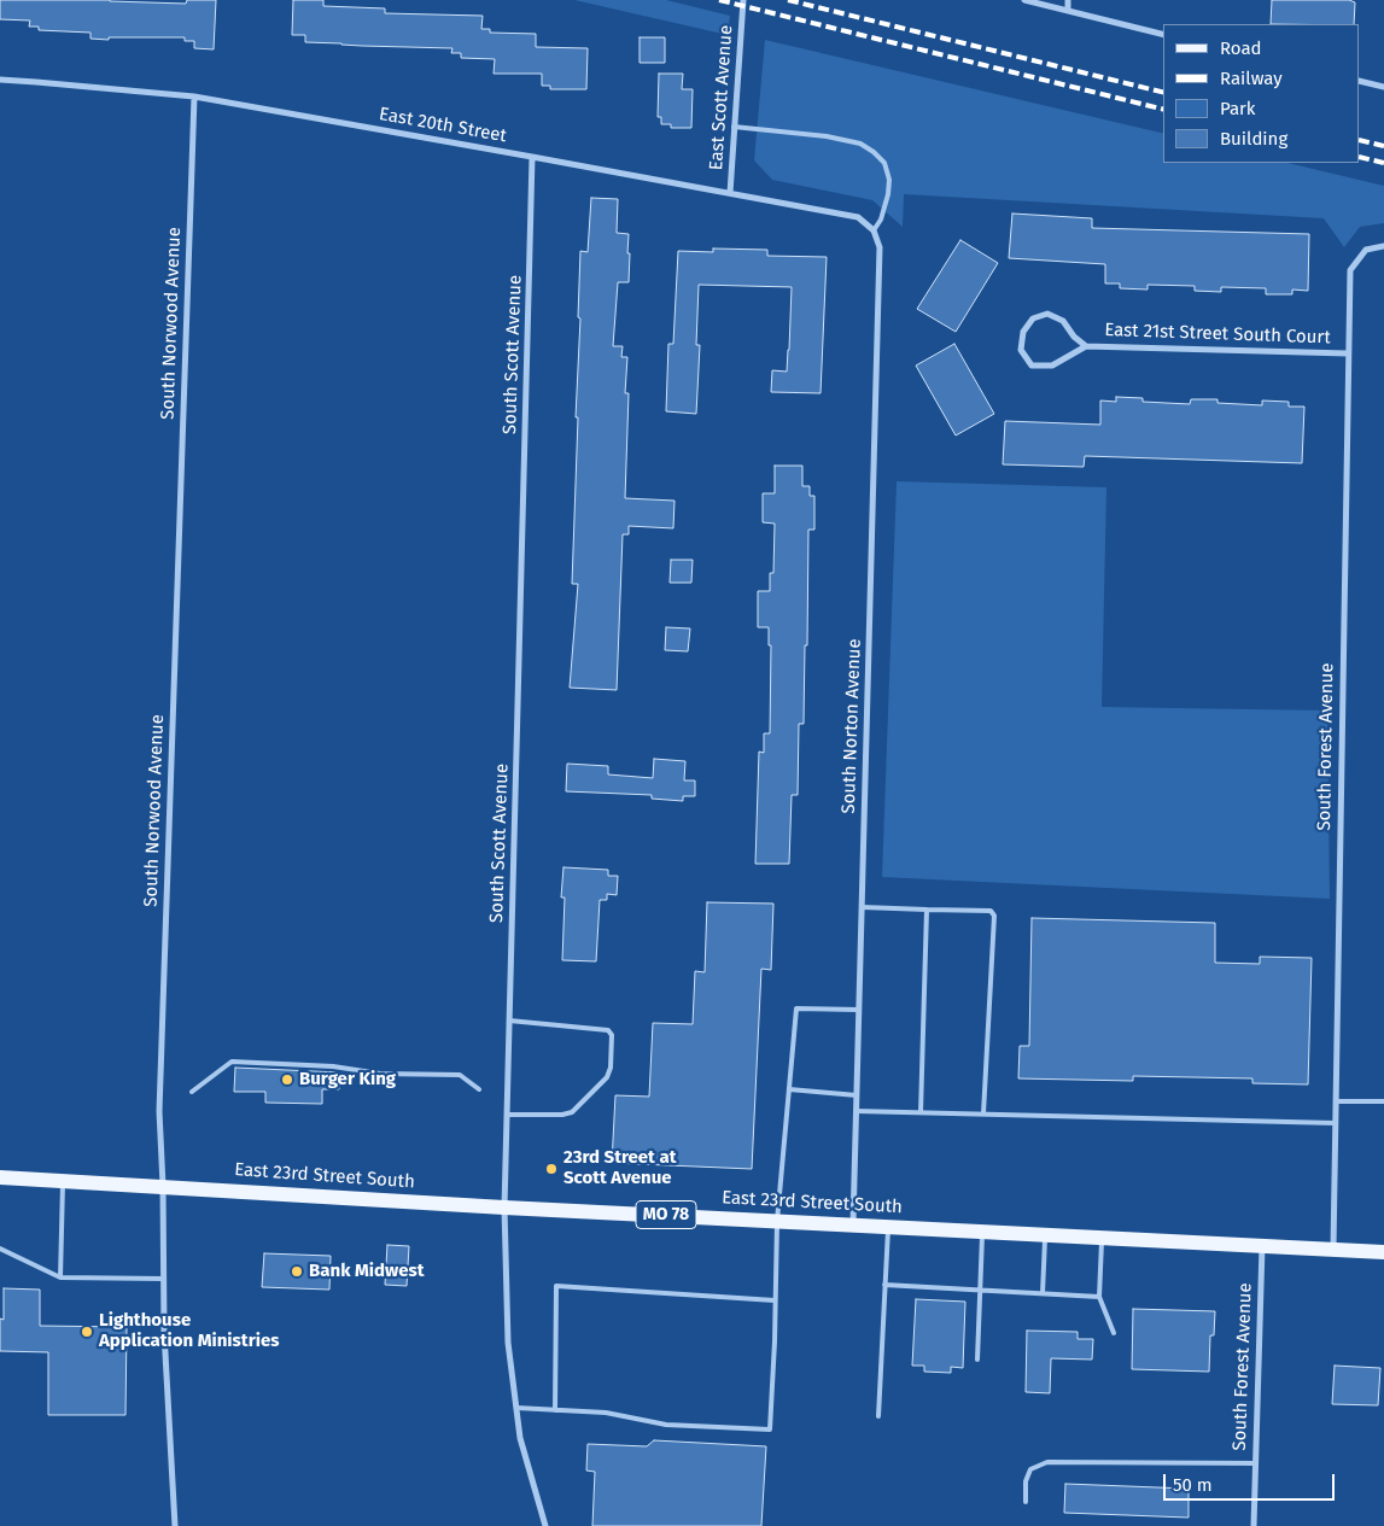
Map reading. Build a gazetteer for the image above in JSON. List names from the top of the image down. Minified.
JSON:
{"streets":{"main road":["East 23rd Street South","MO 78"],"street":["East Scott Avenue","East 20th Street","South Norwood Avenue","East 21st Street South Court","South Scott Avenue","South Norton Avenue","South Forest Avenue"]},"crossings":[["East Scott Avenue","East 20th Street"],["East 20th Street","South Norwood Avenue"],["East 20th Street","South Scott Avenue"],["East 20th Street","South Norton Avenue"],["South Norwood Avenue","East 23rd Street South"],["East 21st Street South Court","South Forest Avenue"],["South Scott Avenue","East 23rd Street South"],["South Norton Avenue","East 23rd Street South"],["South Forest Avenue","East 23rd Street South"],["South Forest Avenue","MO 78"],["East 23rd Street South","MO 78"]],"places":["Burger King","23rd Street at Scott Avenue","Bank Midwest","Lighthouse Application Ministries"],"legend":["Road","Railway","Park","Building"],"scale_bar":"50 m"}
